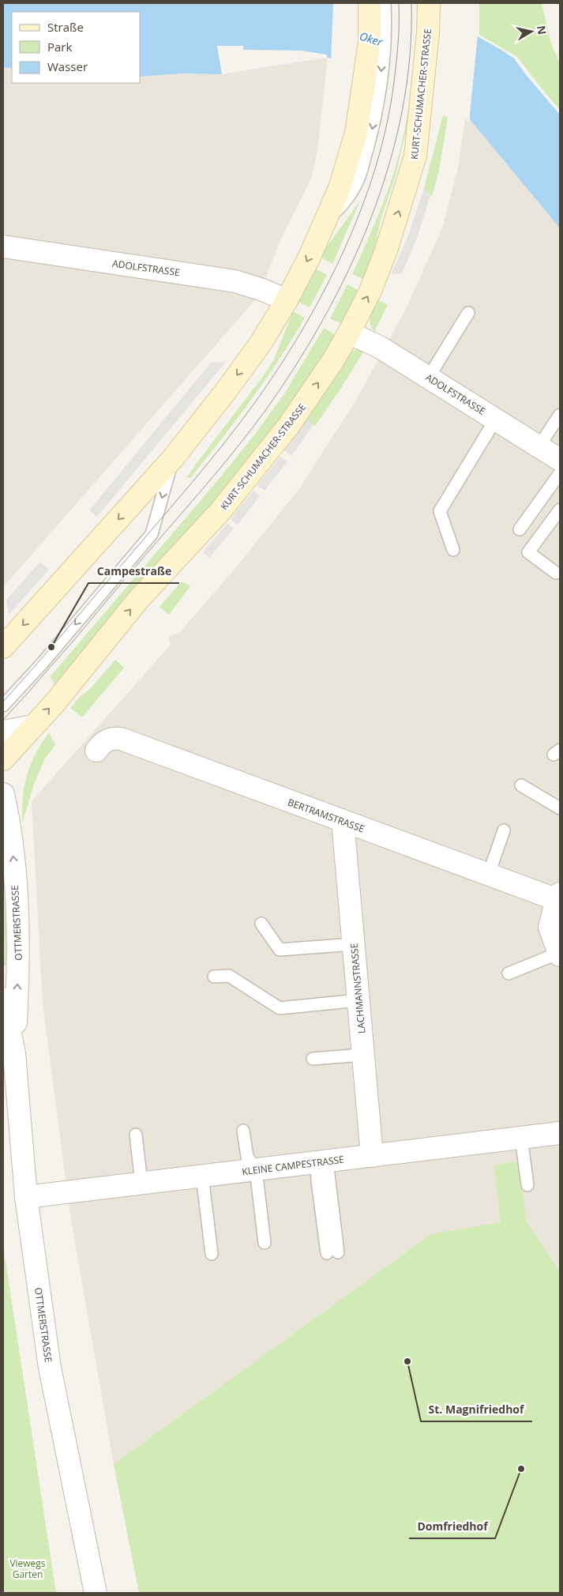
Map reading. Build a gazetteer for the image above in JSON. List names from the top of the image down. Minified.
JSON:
{"streets":{"main road":["KURT-SCHUMACHER-STRASSE"],"street":["ADOLFSTRASSE","BERTRAMSTRASSE","OTTMERSTRASSE","LACHMANNSTRASSE","KLEINE CAMPESTRASSE"]},"crossings":[["KURT-SCHUMACHER-STRASSE","ADOLFSTRASSE"],["BERTRAMSTRASSE","LACHMANNSTRASSE"],["OTTMERSTRASSE","KLEINE CAMPESTRASSE"],["LACHMANNSTRASSE","KLEINE CAMPESTRASSE"]],"water":["Oker"],"parks":["Viewegs Garten"],"places":["Campestraße","St. Magnifriedhof","Domfriedhof"],"legend":["Straße","Park","Wasser"],"north":"right"}
